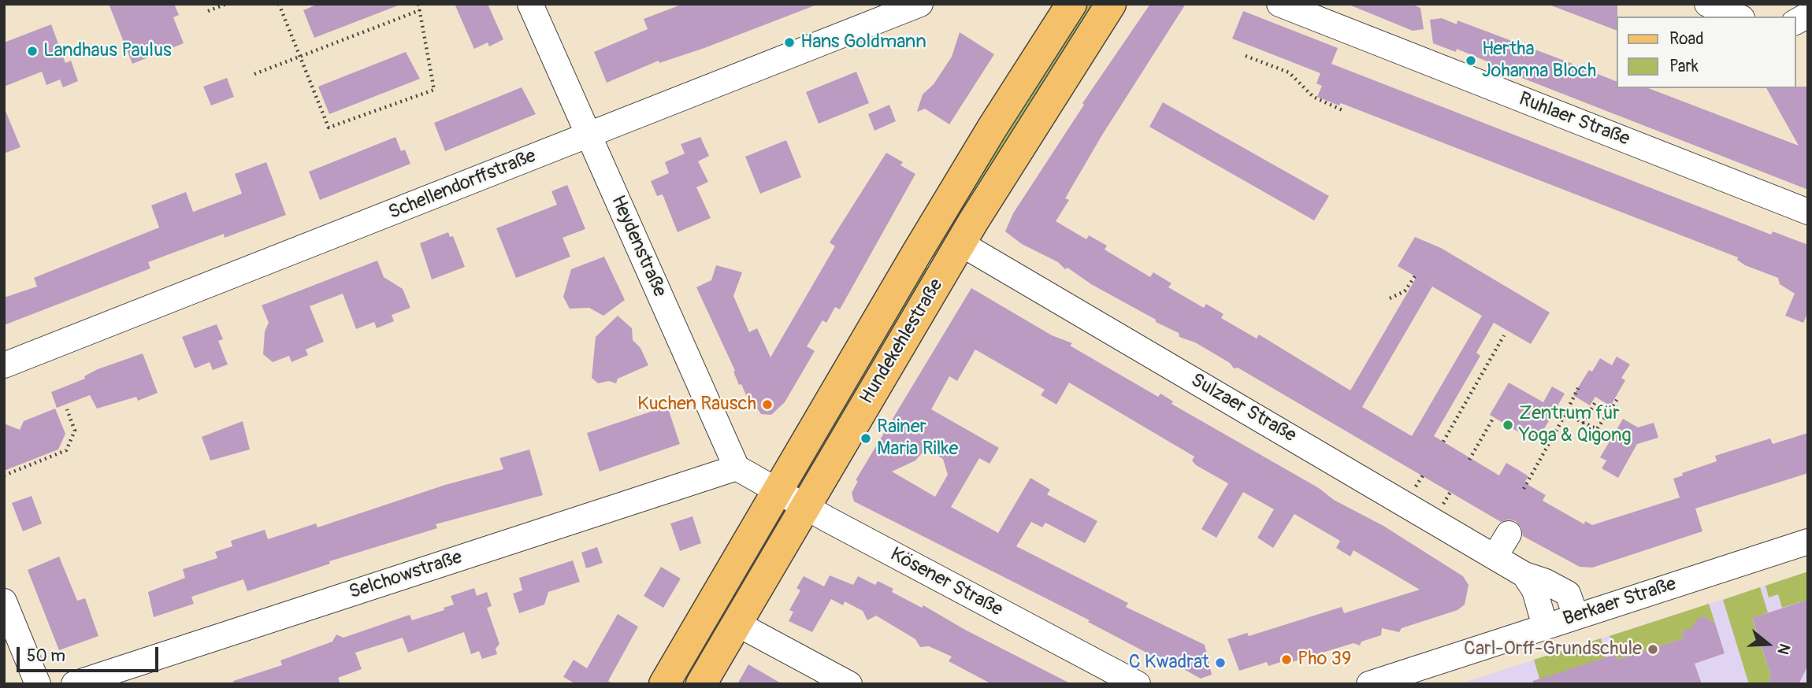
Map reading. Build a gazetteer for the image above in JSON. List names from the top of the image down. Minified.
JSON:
{"streets":{"main road":["Hundekehlestraße"],"street":["Ruhlaer Straße","Schellendorffstraße","Heydenstraße","Sulzaer Straße","Selchowstraße","Kösener Straße","Berkaer Straße"]},"crossings":[["Schellendorffstraße","Heydenstraße"],["Heydenstraße","Hundekehlestraße"],["Heydenstraße","Selchowstraße"],["Heydenstraße","Kösener Straße"],["Hundekehlestraße","Sulzaer Straße"],["Hundekehlestraße","Selchowstraße"],["Hundekehlestraße","Kösener Straße"],["Sulzaer Straße","Berkaer Straße"],["Selchowstraße","Kösener Straße"]],"places":["Hans Goldmann","Landhaus Paulus","Hertha Johanna Bloch","Kuchen Rausch","Zentrum für Yoga & Qigong","Rainer Maria Rilke","Carl-Orff-Grundschule","Pho 39","C Kwadrat"],"legend":["Road","Park"],"scale_bar":"50 m","north":"right"}
